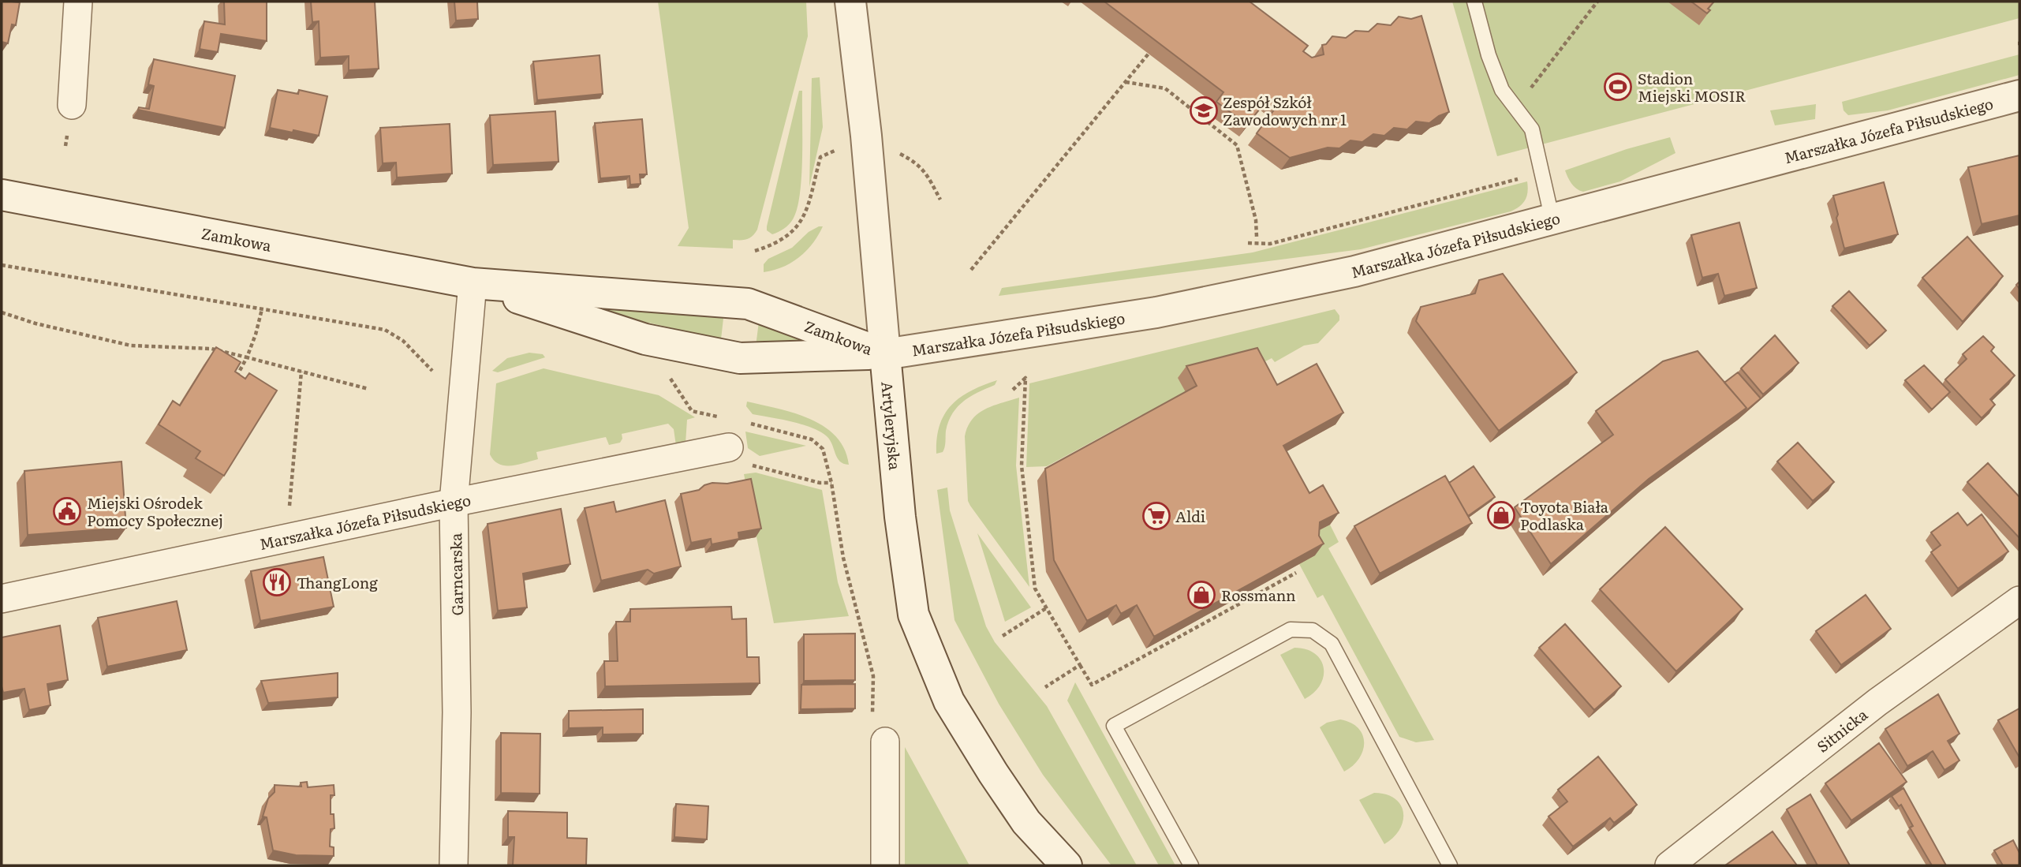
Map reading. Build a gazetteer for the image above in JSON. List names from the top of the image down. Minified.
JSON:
{"streets":{"main road":["Marszałka Józefa Piłsudskiego","Zamkowa","Artyleryjska"],"street":["Garncarska","Sitnicka"]},"crossings":[["Marszałka Józefa Piłsudskiego","Zamkowa"],["Marszałka Józefa Piłsudskiego","Artyleryjska"],["Marszałka Józefa Piłsudskiego","Garncarska"],["Zamkowa","Artyleryjska"],["Zamkowa","Garncarska"]],"places":{"sports":["Stadion Miejski MOSIR"],"school or university":["Zespół Szkół Zawodowych nr 1"],"public building":["Miejski Ośrodek Pomocy Społecznej"],"shop":["Toyota Biała Podlaska","Rossmann"],"supermarket":["Aldi"],"restaurant":["ThangLong"]}}
